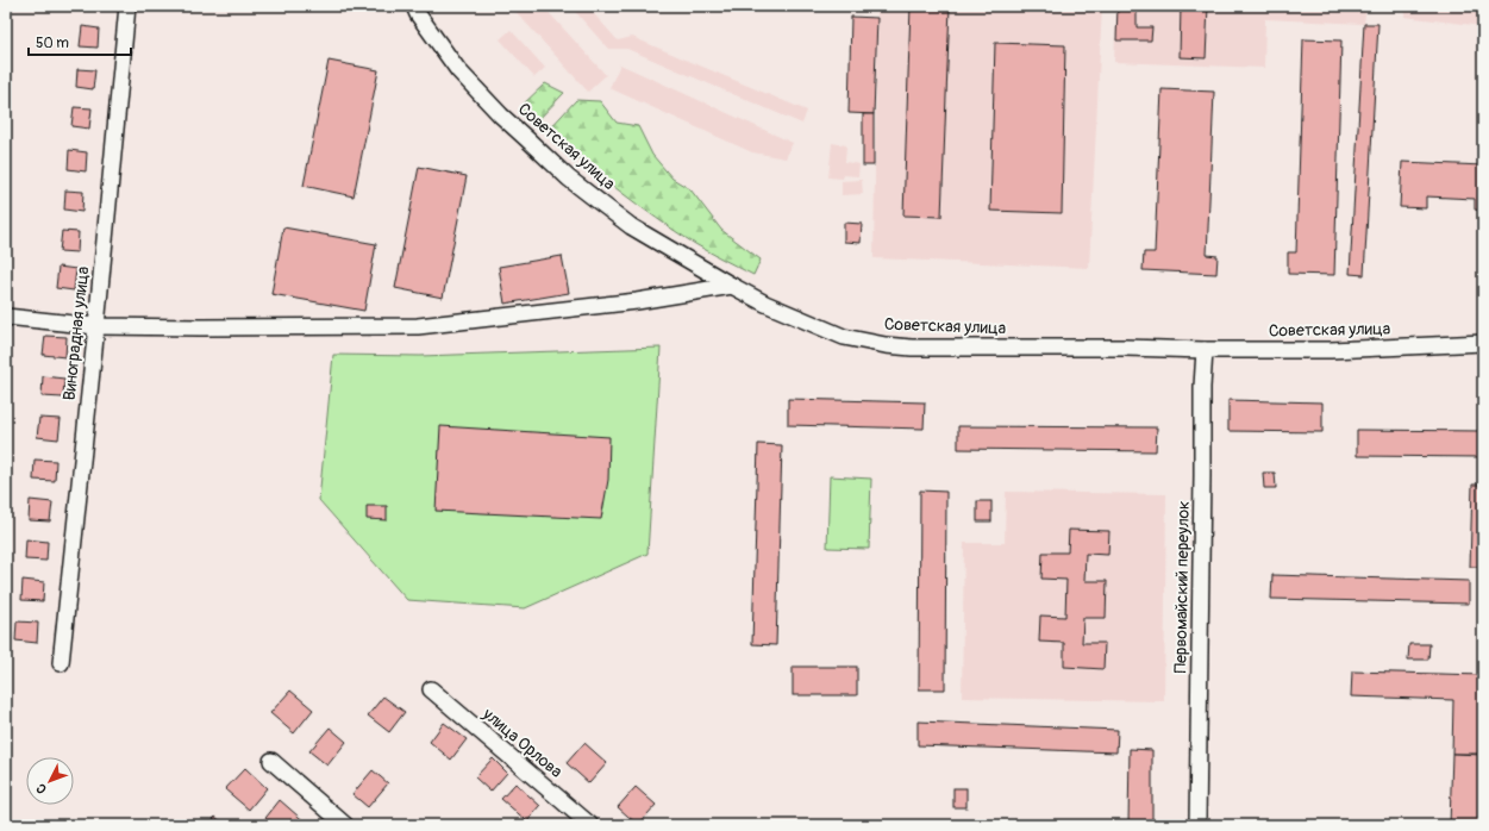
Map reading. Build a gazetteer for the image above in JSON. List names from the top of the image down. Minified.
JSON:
{"streets":{"street":["Советская улица","Виноградная улица","Первомайский переулок","улица Орлова"]},"crossings":[["Советская улица","Первомайский переулок"]],"scale_bar":"50 m","north":"bottom left"}
